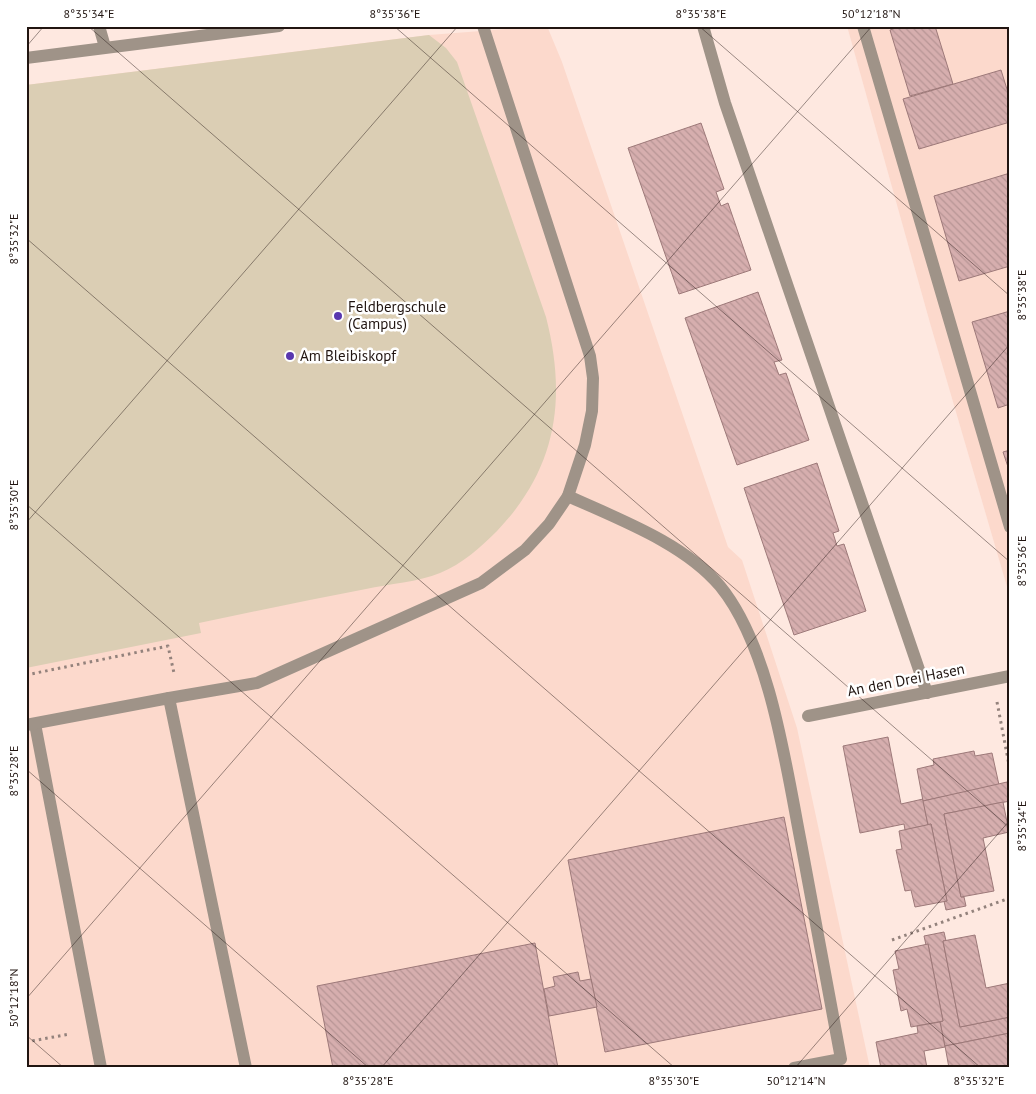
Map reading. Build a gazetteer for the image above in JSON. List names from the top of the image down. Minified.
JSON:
{"streets":{"street":["An den Drei Hasen"]},"places":["Feldbergschule (Campus)","Am Bleibiskopf"],"coordinates":["8°35'34\"E","8°35'36\"E","8°35'38\"E","50°12'18\"N","8°35'32\"E","8°35'30\"E","8°35'28\"E","50°12'14\"N"]}
